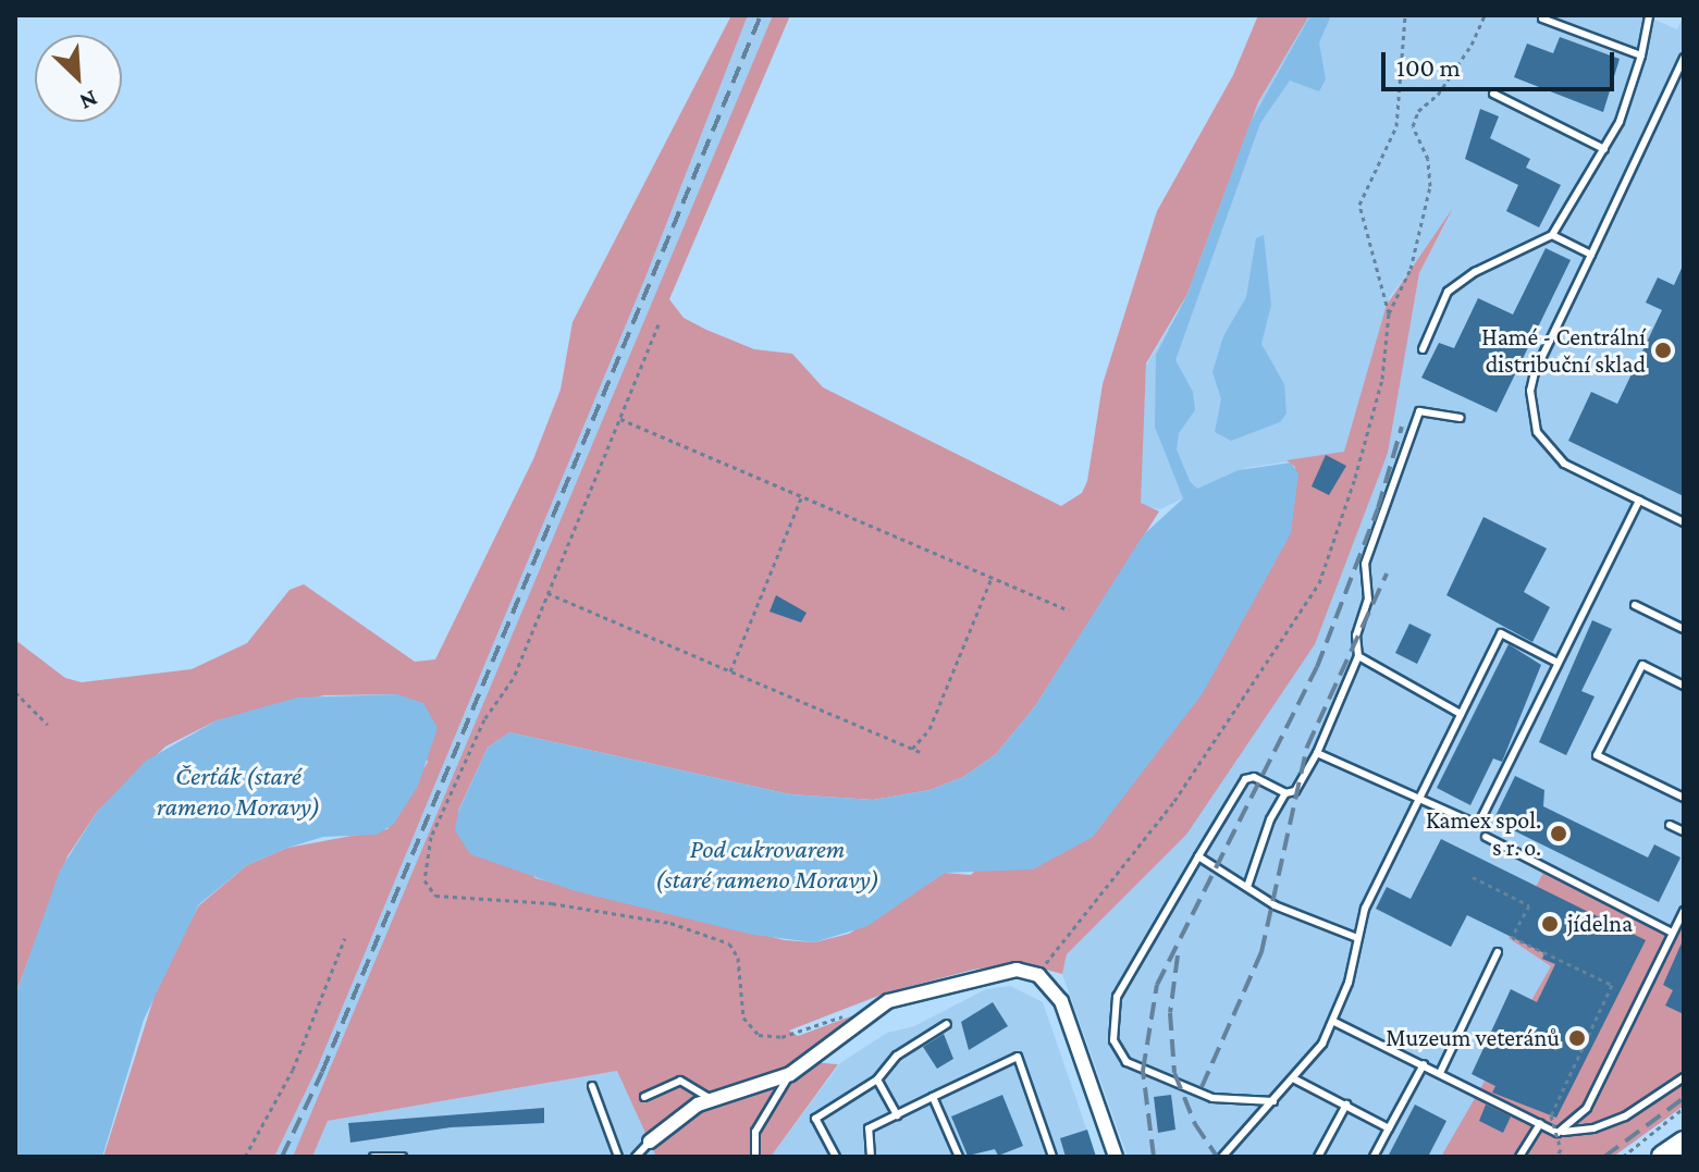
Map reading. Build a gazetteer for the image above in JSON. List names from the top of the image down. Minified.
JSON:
{"water":["Čerťák (staré rameno Moravy)","Pod cukrovarem (staré rameno Moravy)"],"places":["Hamé - Centrální distribuční sklad","Kamex spol. s r. o.","jídelna","Muzeum veteránů"],"scale_bar":"100 m","north":"bottom right"}
